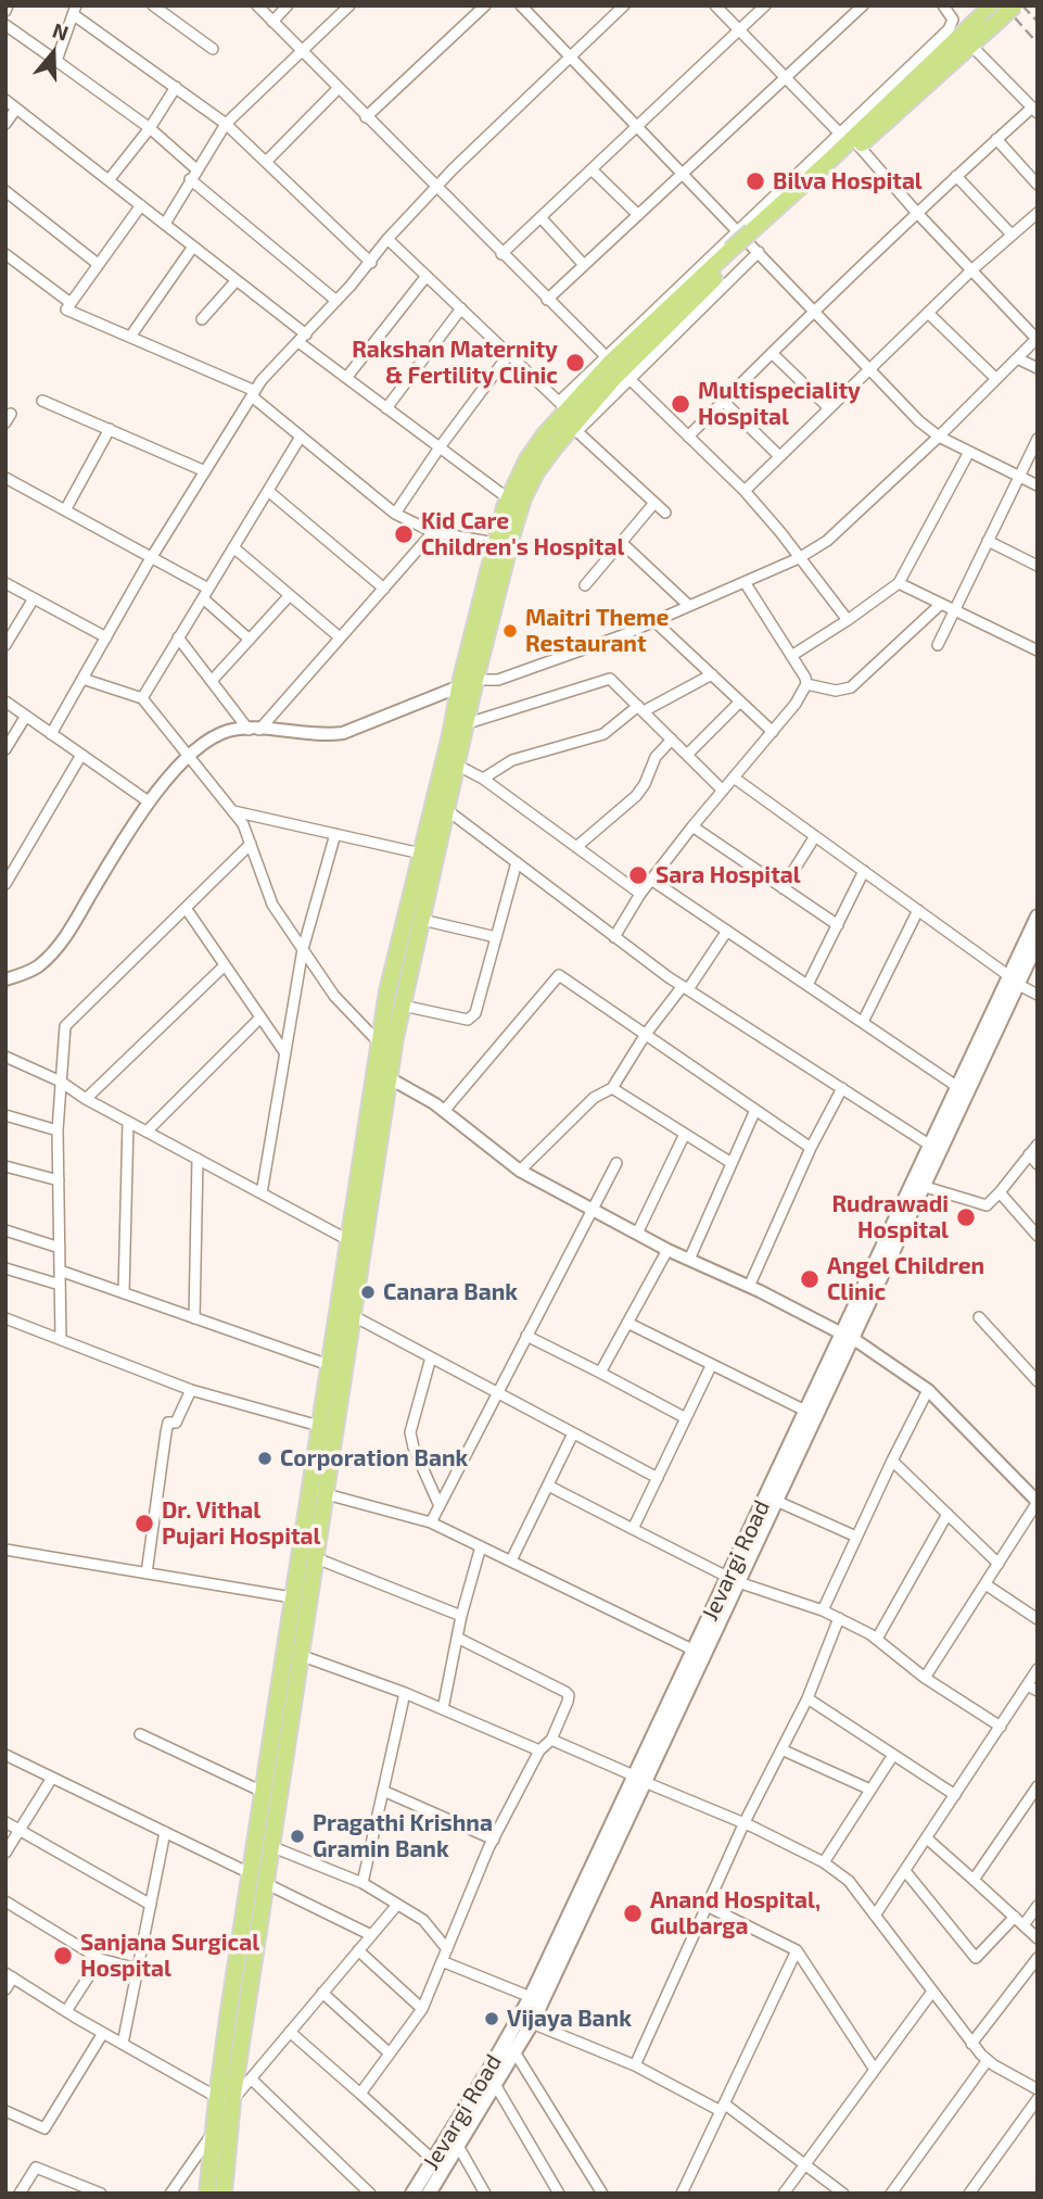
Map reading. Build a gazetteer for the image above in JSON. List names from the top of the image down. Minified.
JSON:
{"streets":{"main road":["Jevargi Road"]},"places":["Bilva Hospital","Rakshan Maternity & Fertility Clinic","Multispeciality Hospital","Kid Care Children's Hospital","Maitri Theme Restaurant","Sara Hospital","Rudrawadi Hospital","Angel Children Clinic","Canara Bank","Corporation Bank","Dr. Vithal Pujari Hospital","Pragathi Krishna Gramin Bank","Anand Hospital, Gulbarga","Sanjana Surgical Hospital","Vijaya Bank"],"north":"top"}
